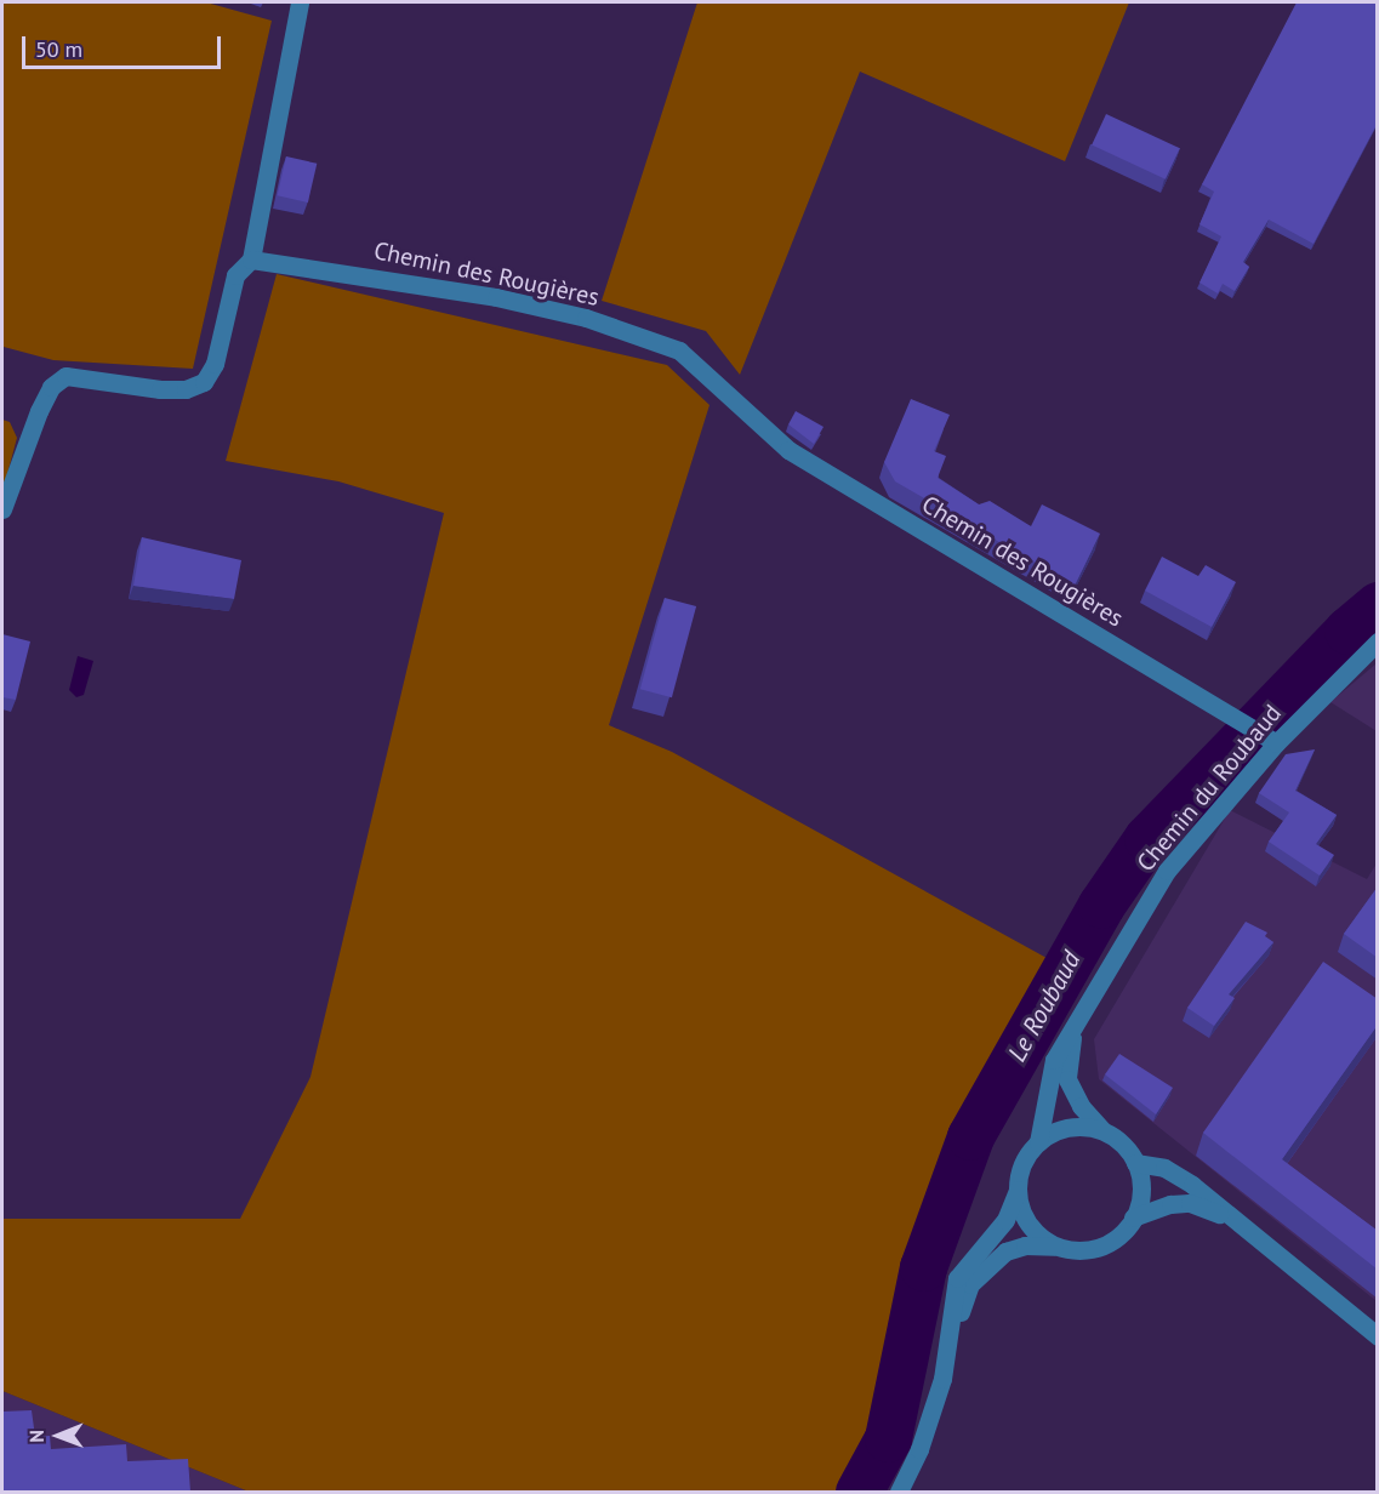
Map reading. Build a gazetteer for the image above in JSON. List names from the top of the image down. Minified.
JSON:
{"streets":{"street":["Chemin des Rougières","Chemin du Roubaud"]},"crossings":[["Chemin des Rougières","Chemin du Roubaud"]],"water":["Le Roubaud"],"scale_bar":"50 m","north":"left"}
